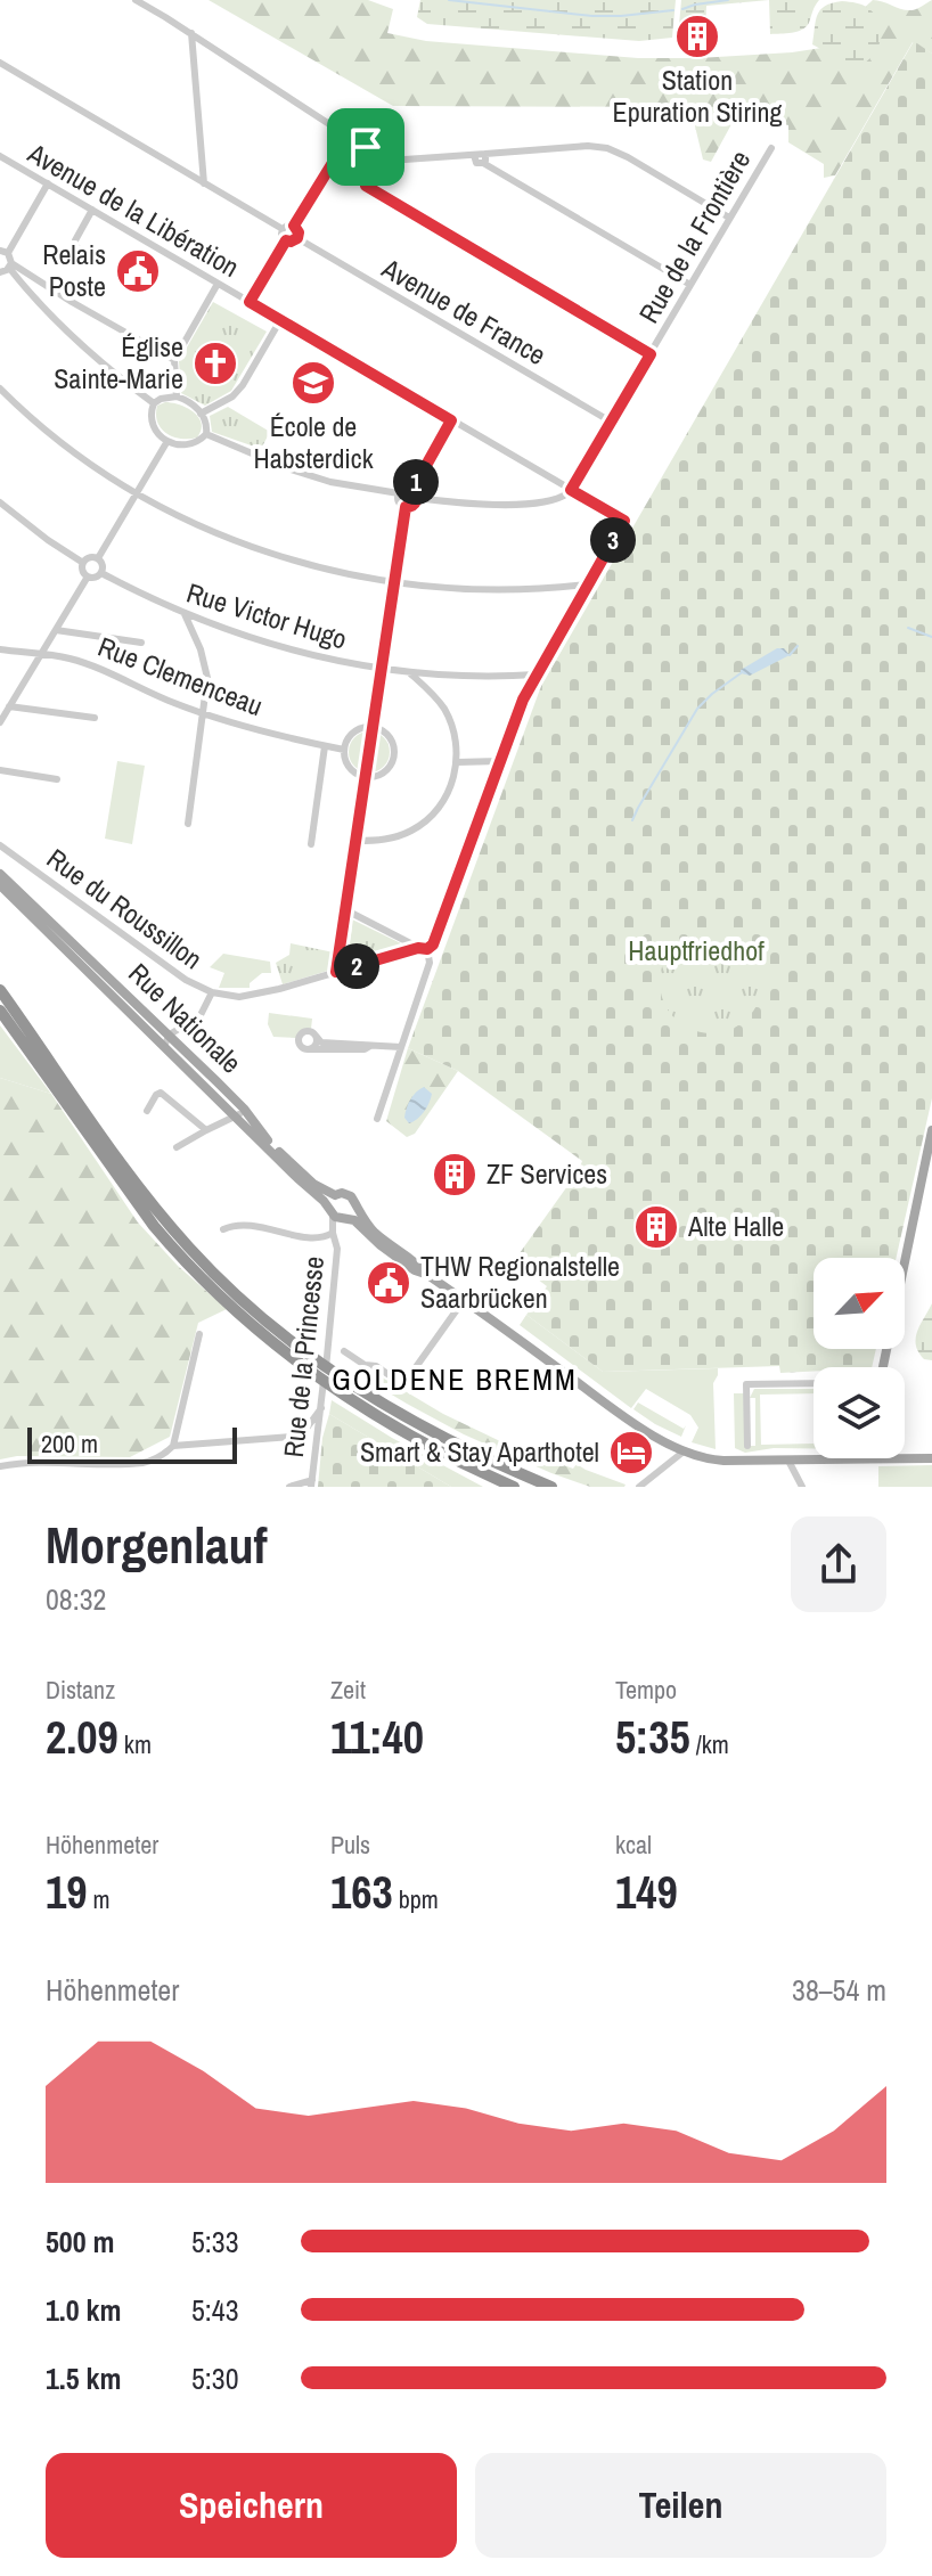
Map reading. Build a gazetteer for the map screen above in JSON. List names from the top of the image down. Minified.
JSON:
{"streets":{"main road":["Rue Nationale"],"street":["Avenue de la Libération","Rue de la Frontière","Avenue de France","Rue Victor Hugo","Rue Clemenceau","Rue du Roussillon","Rue de la Princesse"]},"crossings":[["Avenue de la Libération","Rue de la Frontière"],["Rue de la Frontière","Avenue de France"],["Rue Nationale","Rue de la Princesse"]],"districts":["GOLDENE BREMM"],"parks":["Hauptfriedhof"],"places":{"building":["Station Epuration Stiring","ZF Services","Alte Halle"],"public building":["Relais Poste","THW Regionalstelle Saarbrücken"],"church":["Église Sainte-Marie"],"school or university":["École de Habsterdick"],"hotel":["Smart & Stay Aparthotel"]},"scale_bar":"200 m","north":"top right","page":{"pins":["1","3","2"],"scale":"200 m","heading":["Morgenlauf","08:32"],"stats":[["Distanz","2.09 km"],["Zeit","11:40"],["Tempo","5:35 /km"],["Höhenmeter","19 m"],["Puls","163 bpm"],["kcal","149"]],"chart":["Höhenmeter","38–54 m"],"list":[{"name":"500 m","note":"5:33"},{"name":"1.0 km","note":"5:43"},{"name":"1.5 km","note":"5:30"}],"buttons":["Speichern","Teilen"]}}
